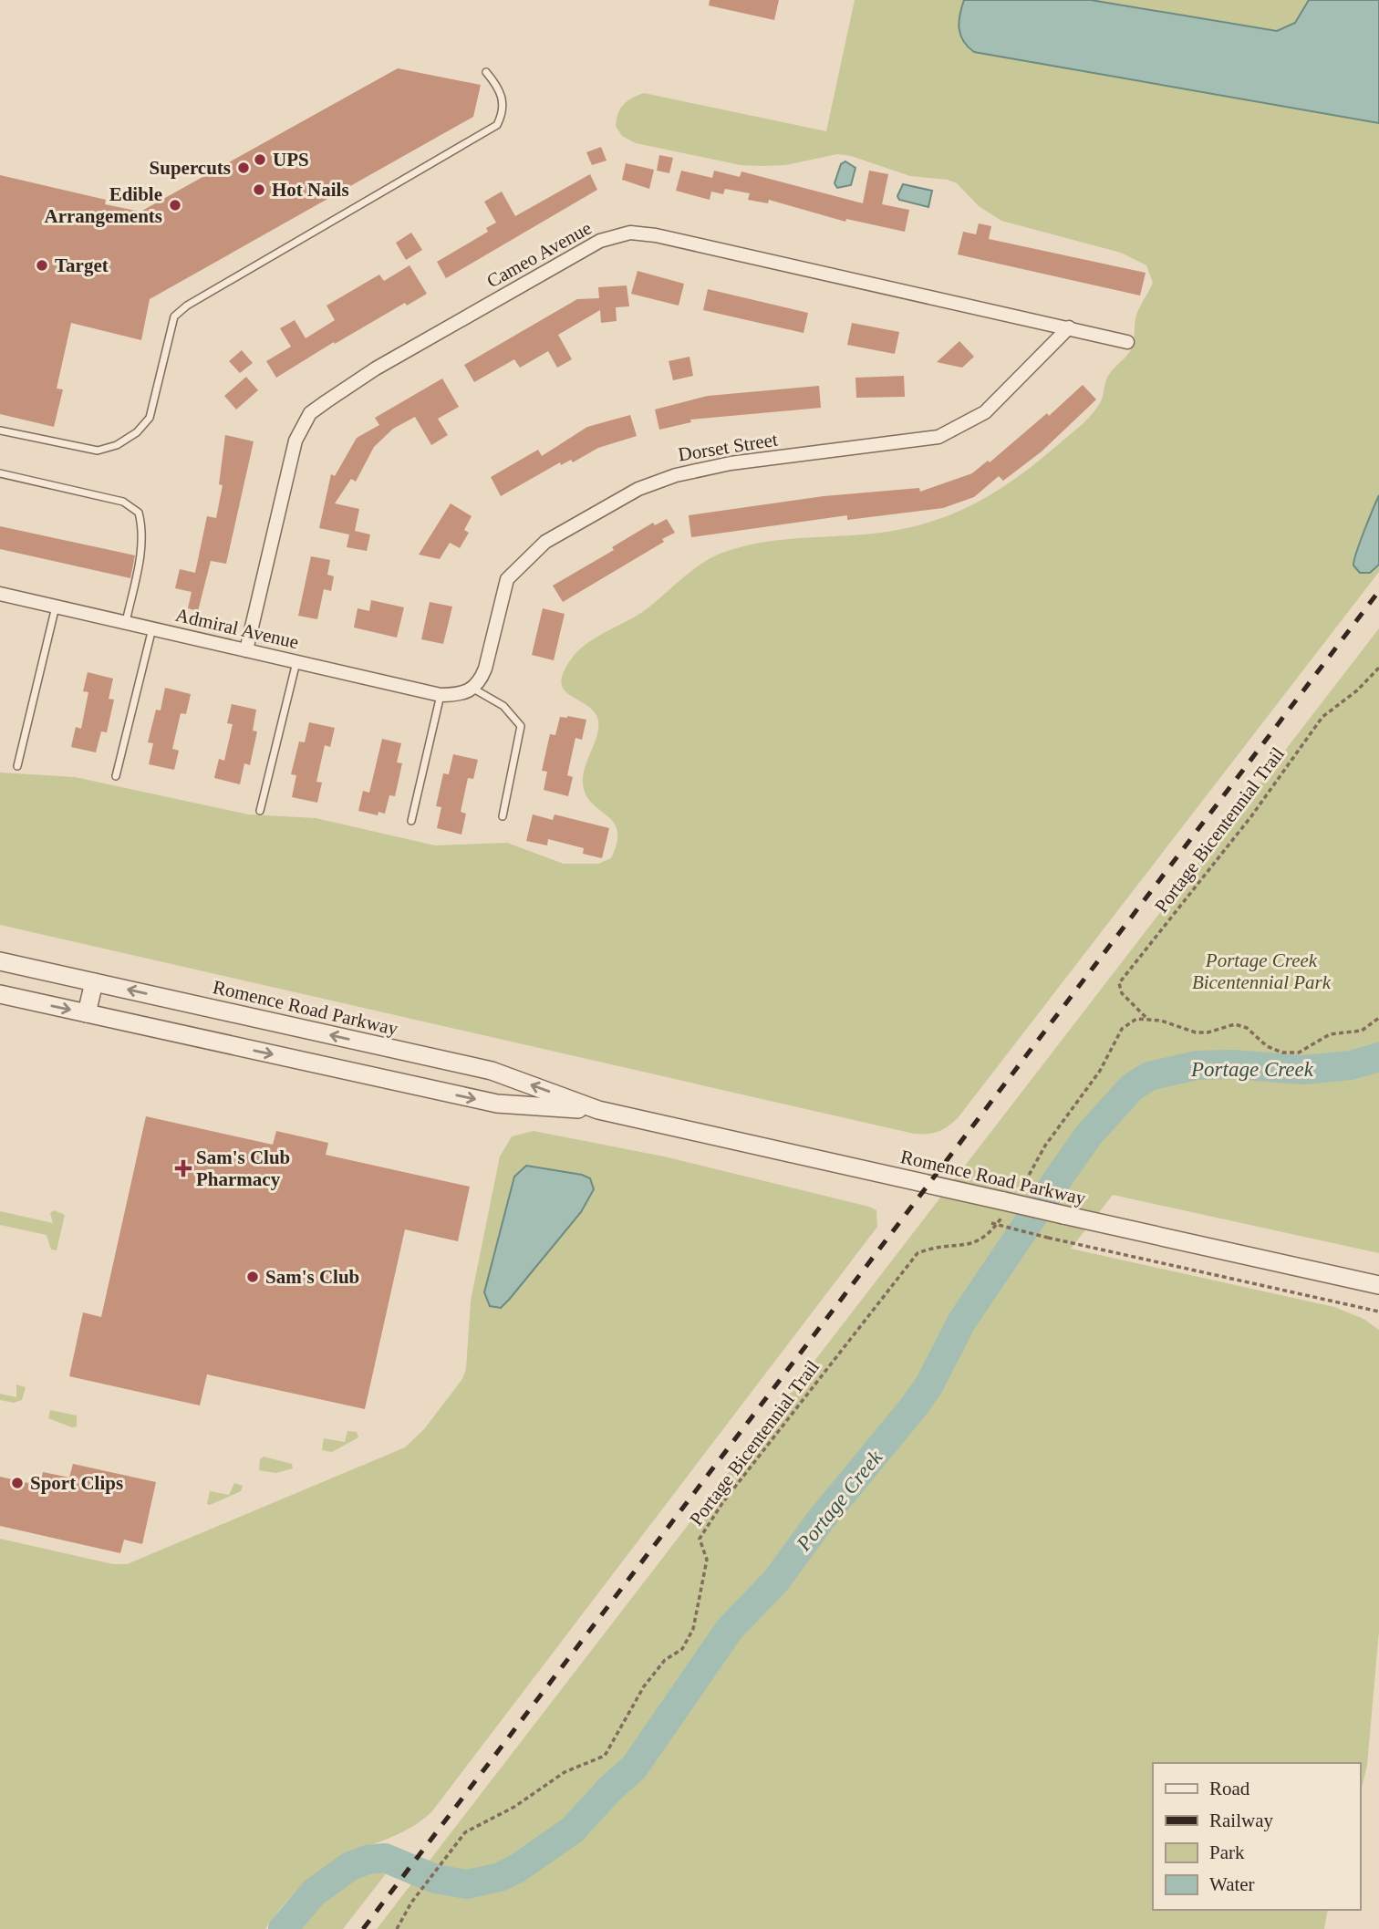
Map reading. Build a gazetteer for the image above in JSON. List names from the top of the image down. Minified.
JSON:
{"streets":{"street":["Cameo Avenue","Dorset Street","Admiral Avenue","Romence Road Parkway"],"path":["Portage Bicentennial Trail"]},"crossings":[["Cameo Avenue","Dorset Street"],["Cameo Avenue","Admiral Avenue"],["Dorset Street","Admiral Avenue"],["Portage Bicentennial Trail","Romence Road Parkway"]],"water":["Portage Creek"],"parks":["Portage Creek Bicentennial Park"],"places":{"other":["UPS","Supercuts","Hot Nails","Edible Arrangements","Target","Sam's Club","Sport Clips"],"health":["Sam's Club Pharmacy"]},"legend":["Road","Railway","Park","Water"]}
